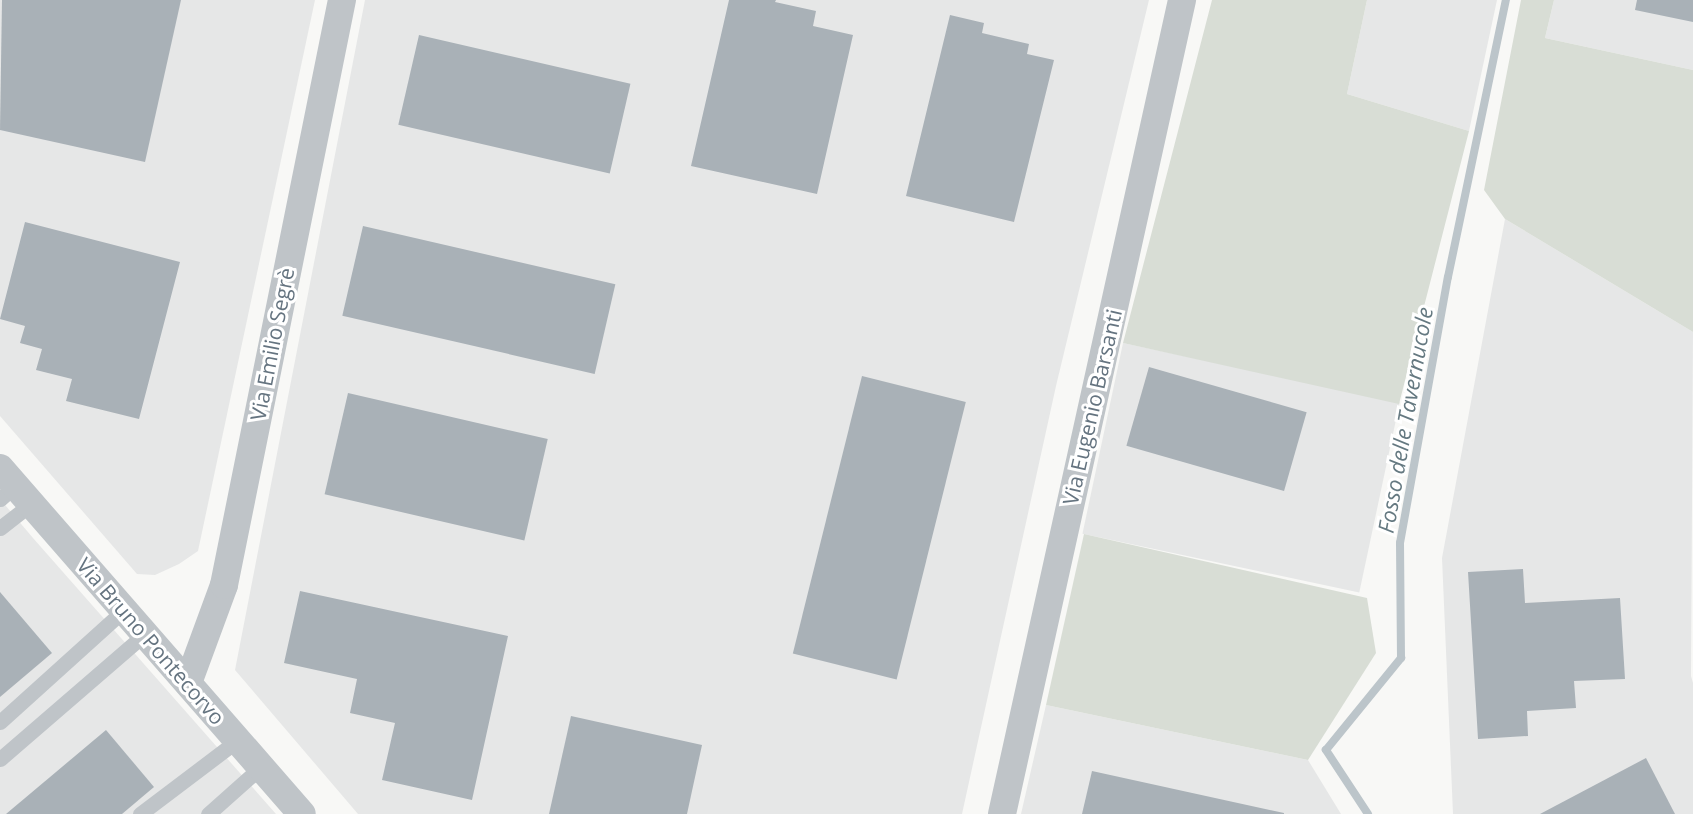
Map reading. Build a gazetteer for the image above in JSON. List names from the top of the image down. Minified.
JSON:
{"streets":{"street":["Via Emilio Segrè","Via Eugenio Barsanti","Via Bruno Pontecorvo"]},"crossings":[["Via Emilio Segrè","Via Bruno Pontecorvo"]],"water":["Fosso delle Tavernucole"]}
